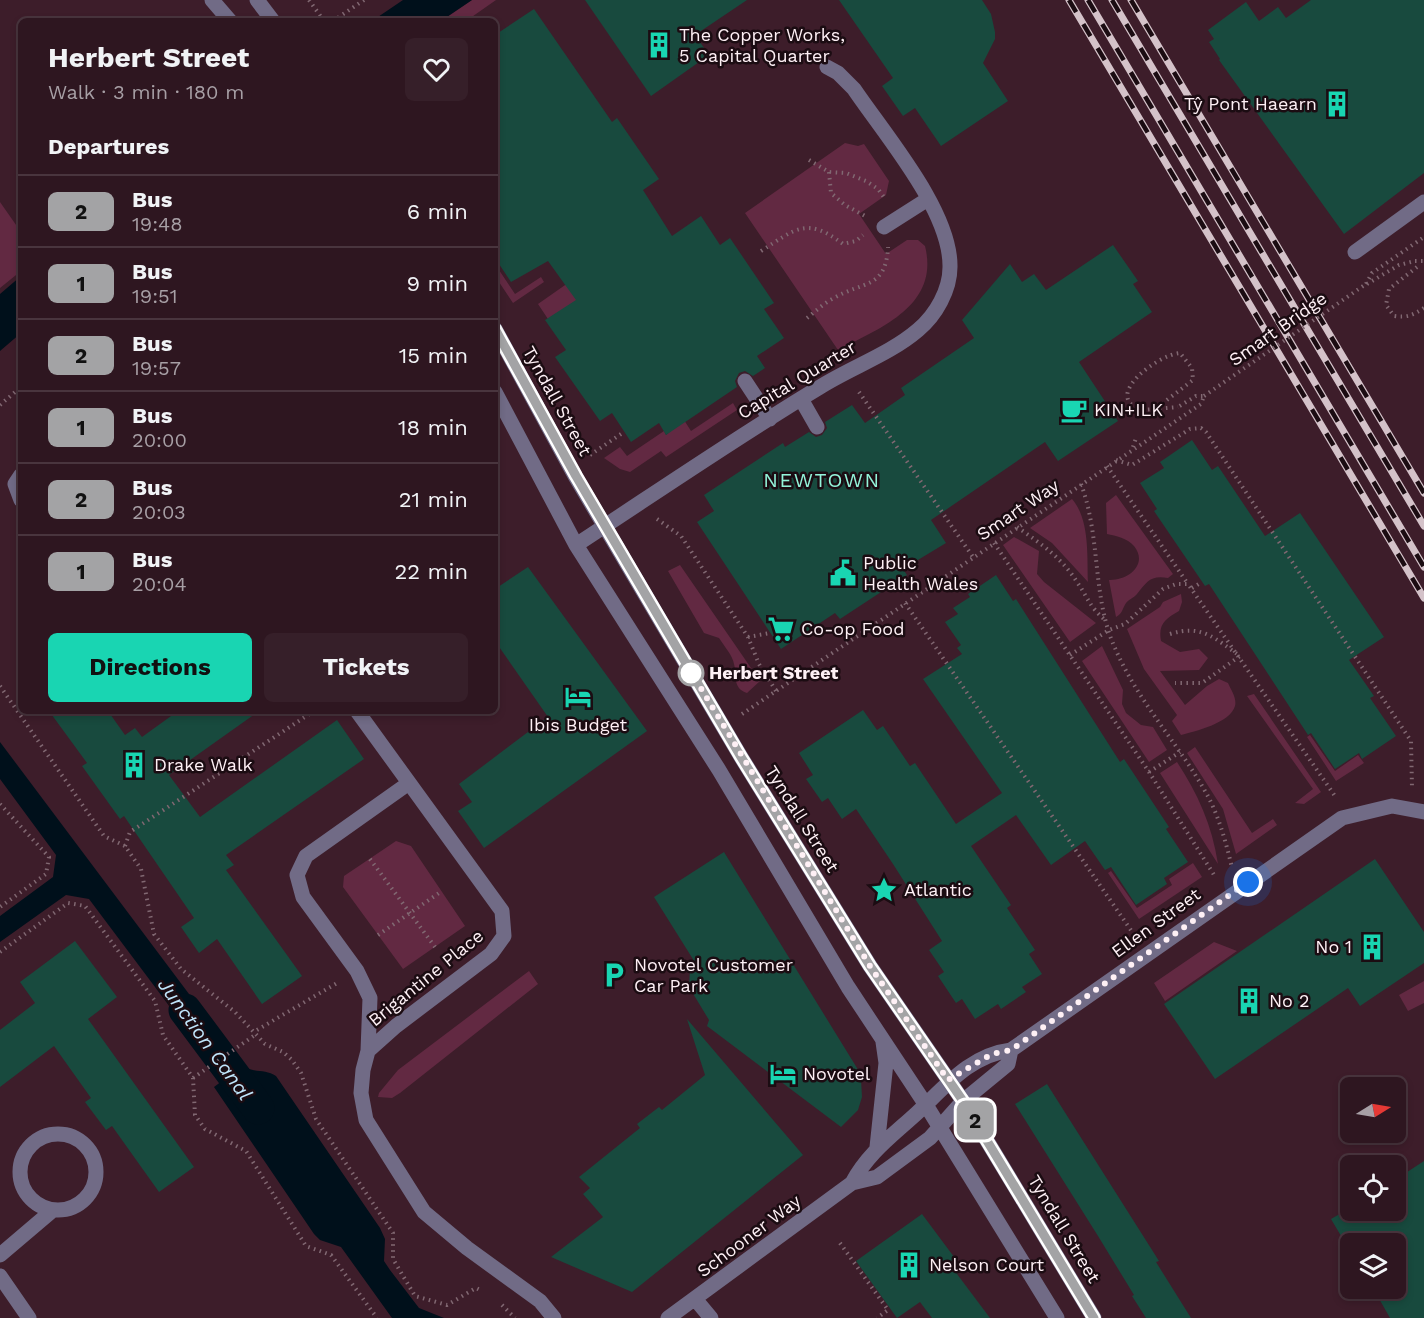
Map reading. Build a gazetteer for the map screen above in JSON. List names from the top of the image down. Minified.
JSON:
{"streets":{"street":["Capital Quarter","Tyndall Street","Ellen Street","Brigantine Place","Schooner Way"],"path":["Smart Bridge","Smart Way"]},"crossings":[["Smart Bridge","Smart Way"],["Capital Quarter","Tyndall Street"],["Capital Quarter","Smart Way"],["Tyndall Street","Ellen Street"],["Ellen Street","Schooner Way"]],"districts":["NEWTOWN"],"water":["Junction Canal"],"places":{"building":["The Copper Works, 5 Capital Quarter","Tŷ Pont Haearn","Drake Walk","No 1","No 2","Nelson Court"],"cafe":["KIN+ILK"],"public building":["Public Health Wales"],"supermarket":["Co-op Food"],"other":["Herbert Street"],"hotel":["Ibis Budget","Novotel"],"place":["Atlantic"],"parking":["Novotel Customer Car Park"]},"lines":["bus line 2"],"north":"right","page":{"on_map":"2","heading":[["Herbert Street","Walk · 3 min · 180 m"],"Departures"],"list":[{"mark":"2","name":"Bus","note":"19:48","value":"6 min"},{"mark":"1","name":"Bus","note":"19:51","value":"9 min"},{"mark":"2","name":"Bus","note":"19:57","value":"15 min"},{"mark":"1","name":"Bus","note":"20:00","value":"18 min"},{"mark":"2","name":"Bus","note":"20:03","value":"21 min"},{"mark":"1","name":"Bus","note":"20:04","value":"22 min"}],"buttons":["Directions","Tickets"]}}
